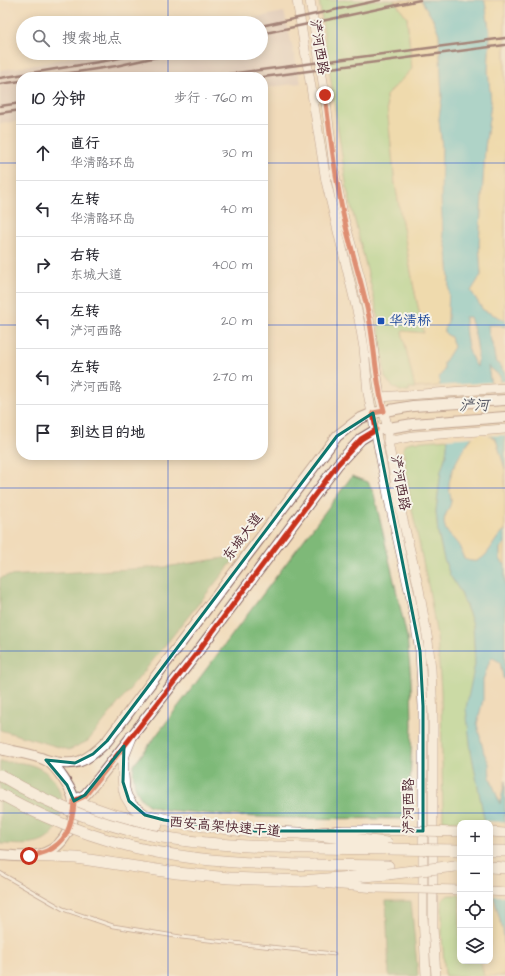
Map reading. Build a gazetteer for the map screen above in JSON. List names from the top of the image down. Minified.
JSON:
{"streets":{"highway":["西安高架快速干道"],"main road":["浐河西路","东城大道"]},"crossings":[["浐河西路","东城大道"]],"water":["浐河"],"places":{"transit":["华清桥"]},"page":{"search":"搜索地点","heading":["10 分钟","步行 · 760 m"],"list":[["直行","华清路环岛","30 m"],["左转","华清路环岛","40 m"],["右转","东城大道","400 m"],["左转","浐河西路","20 m"],["左转","浐河西路","270 m"],"到达目的地"],"map_buttons":["+","−"]}}
